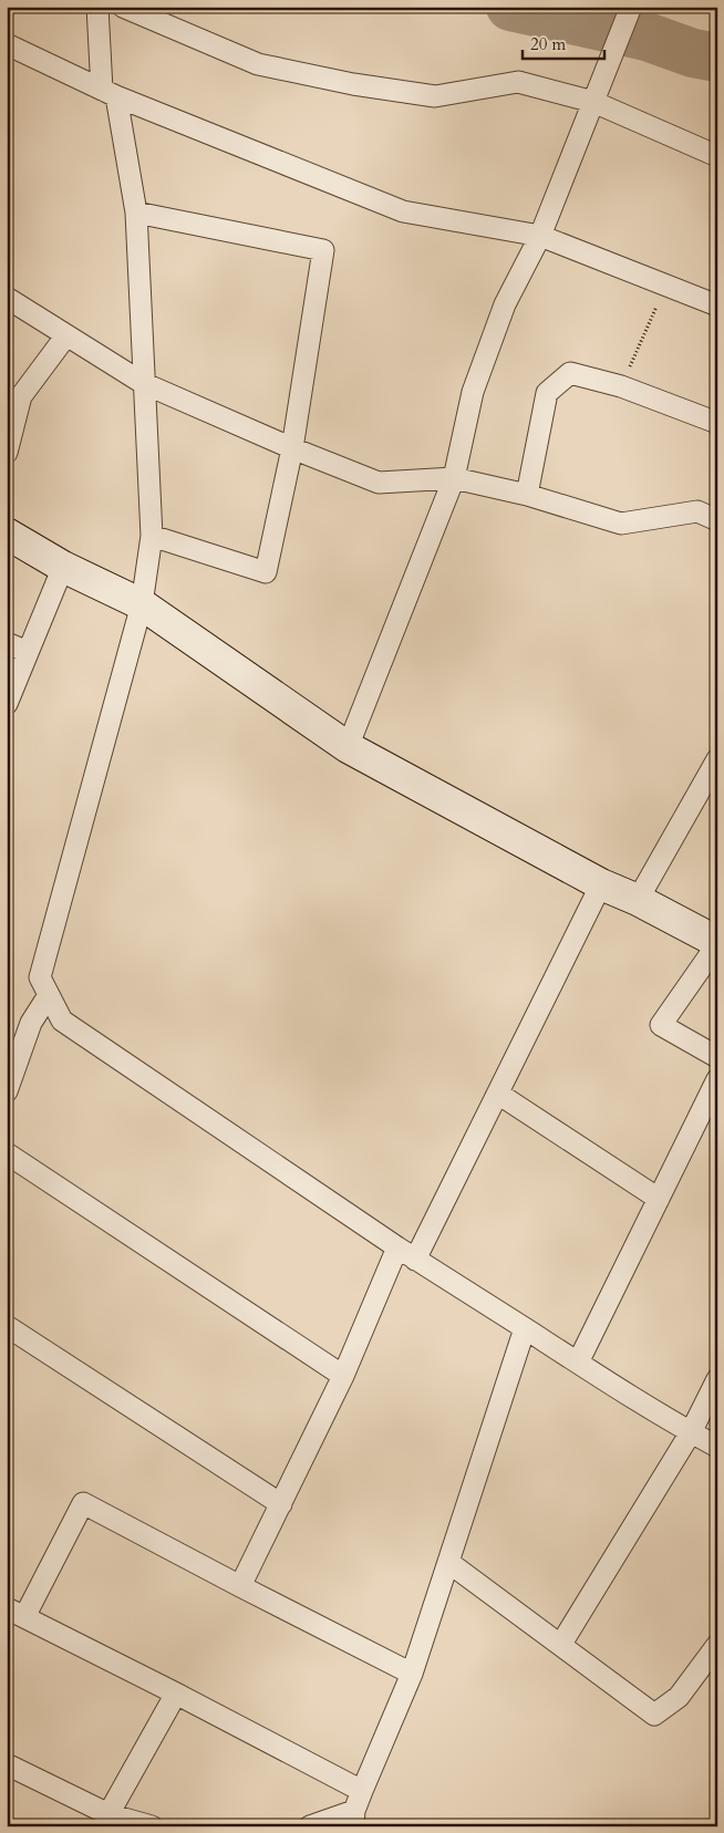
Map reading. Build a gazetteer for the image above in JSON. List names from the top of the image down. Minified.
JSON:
{"scale_bar":"20 m"}
